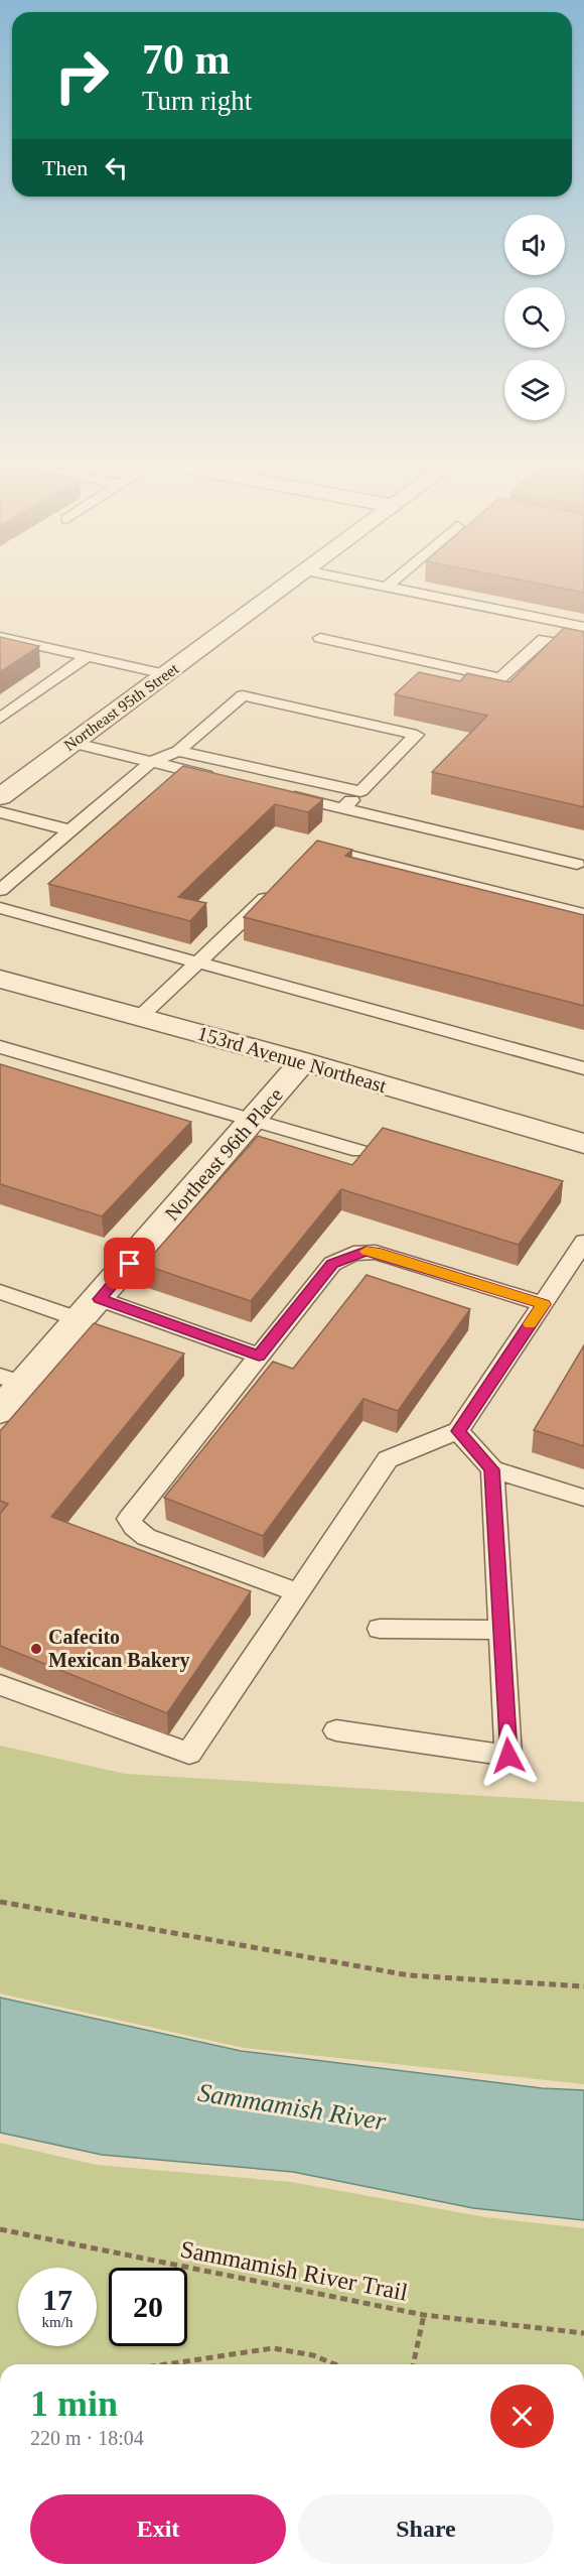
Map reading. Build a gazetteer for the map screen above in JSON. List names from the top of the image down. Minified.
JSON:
{"streets":{"street":["Northeast 95th Street","153rd Avenue Northeast","Northeast 96th Place"],"path":["Sammamish River Trail"]},"crossings":[["153rd Avenue Northeast","Northeast 96th Place"]],"water":["Sammamish River"],"places":["Cafecito Mexican Bakery"],"page":{"turn":["70 m","Turn right"],"then":"Then","speed":"17 km/h","limit":"20","heading":["1 min","220 m · 18:04"],"buttons":["Exit","Share"]}}
